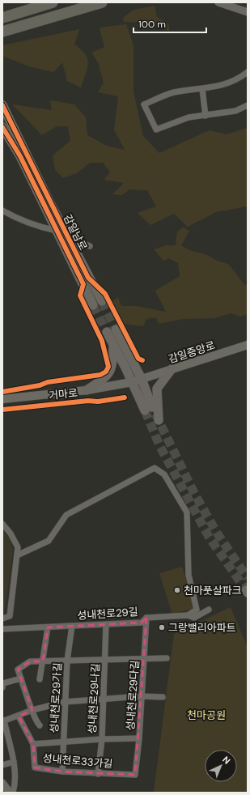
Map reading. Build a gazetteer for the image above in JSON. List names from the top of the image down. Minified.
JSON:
{"streets":{"main road":["감일남로","감일중앙로","거마로"],"street":["성내천로29길","성내천로29다길","성내천로29가길","성내천로29나길","성내천로33가길"]},"crossings":[["감일중앙로","거마로"],["성내천로29길","성내천로29다길"],["성내천로29길","성내천로29가길"],["성내천로29길","성내천로29나길"],["성내천로29다길","성내천로33가길"],["성내천로29가길","성내천로33가길"],["성내천로29나길","성내천로33가길"]],"parks":["천마공원"],"places":["천마풋살파크","그랑밸리아파트"],"scale_bar":"100 m","north":"top right"}
